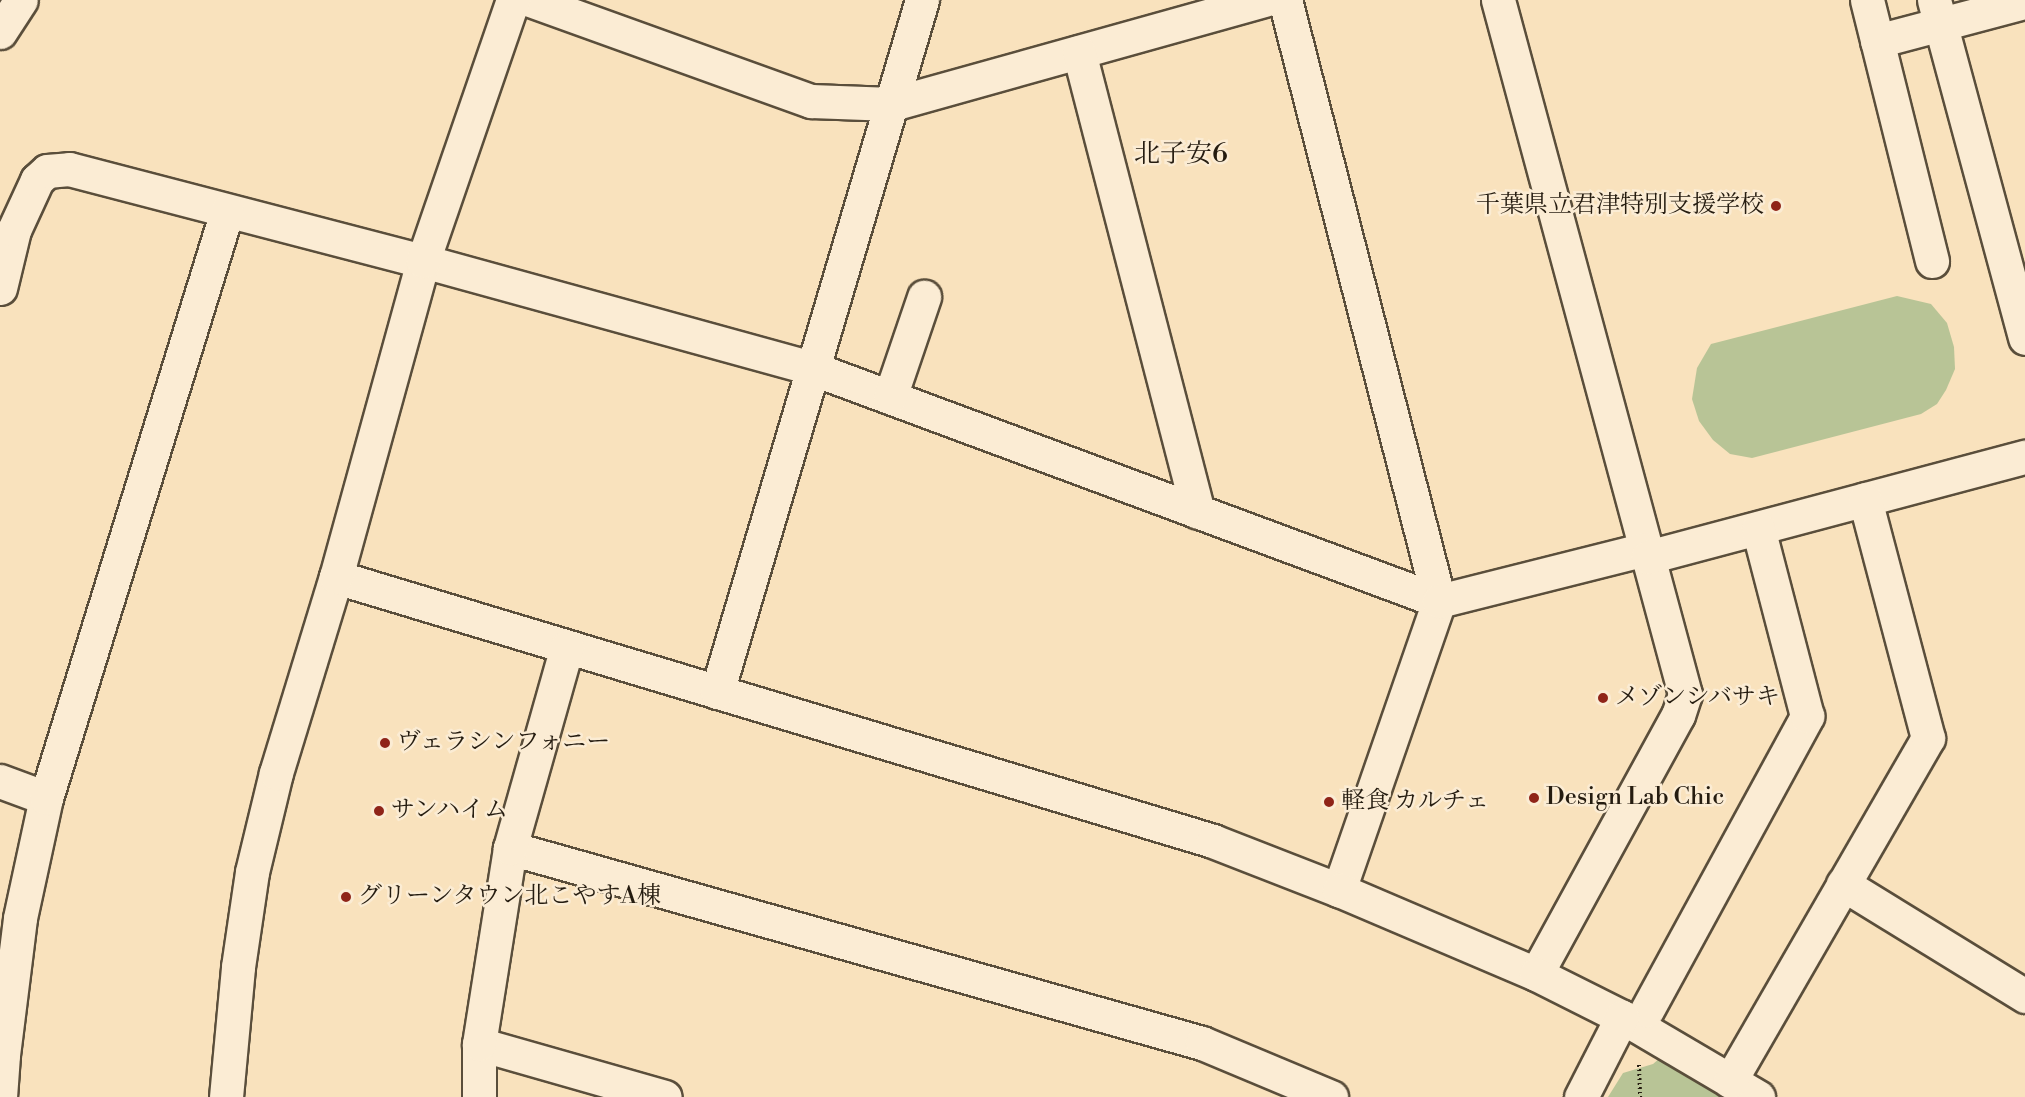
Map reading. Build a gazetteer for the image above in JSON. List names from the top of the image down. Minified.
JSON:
{"districts":["北子安6"],"places":["千葉県立君津特別支援学校","メゾンシバサキ","ヴェラシンフォニー","Design Lab Chic","軽食 カルチェ","サンハイム","グリーンタウン北こやすA棟"]}
